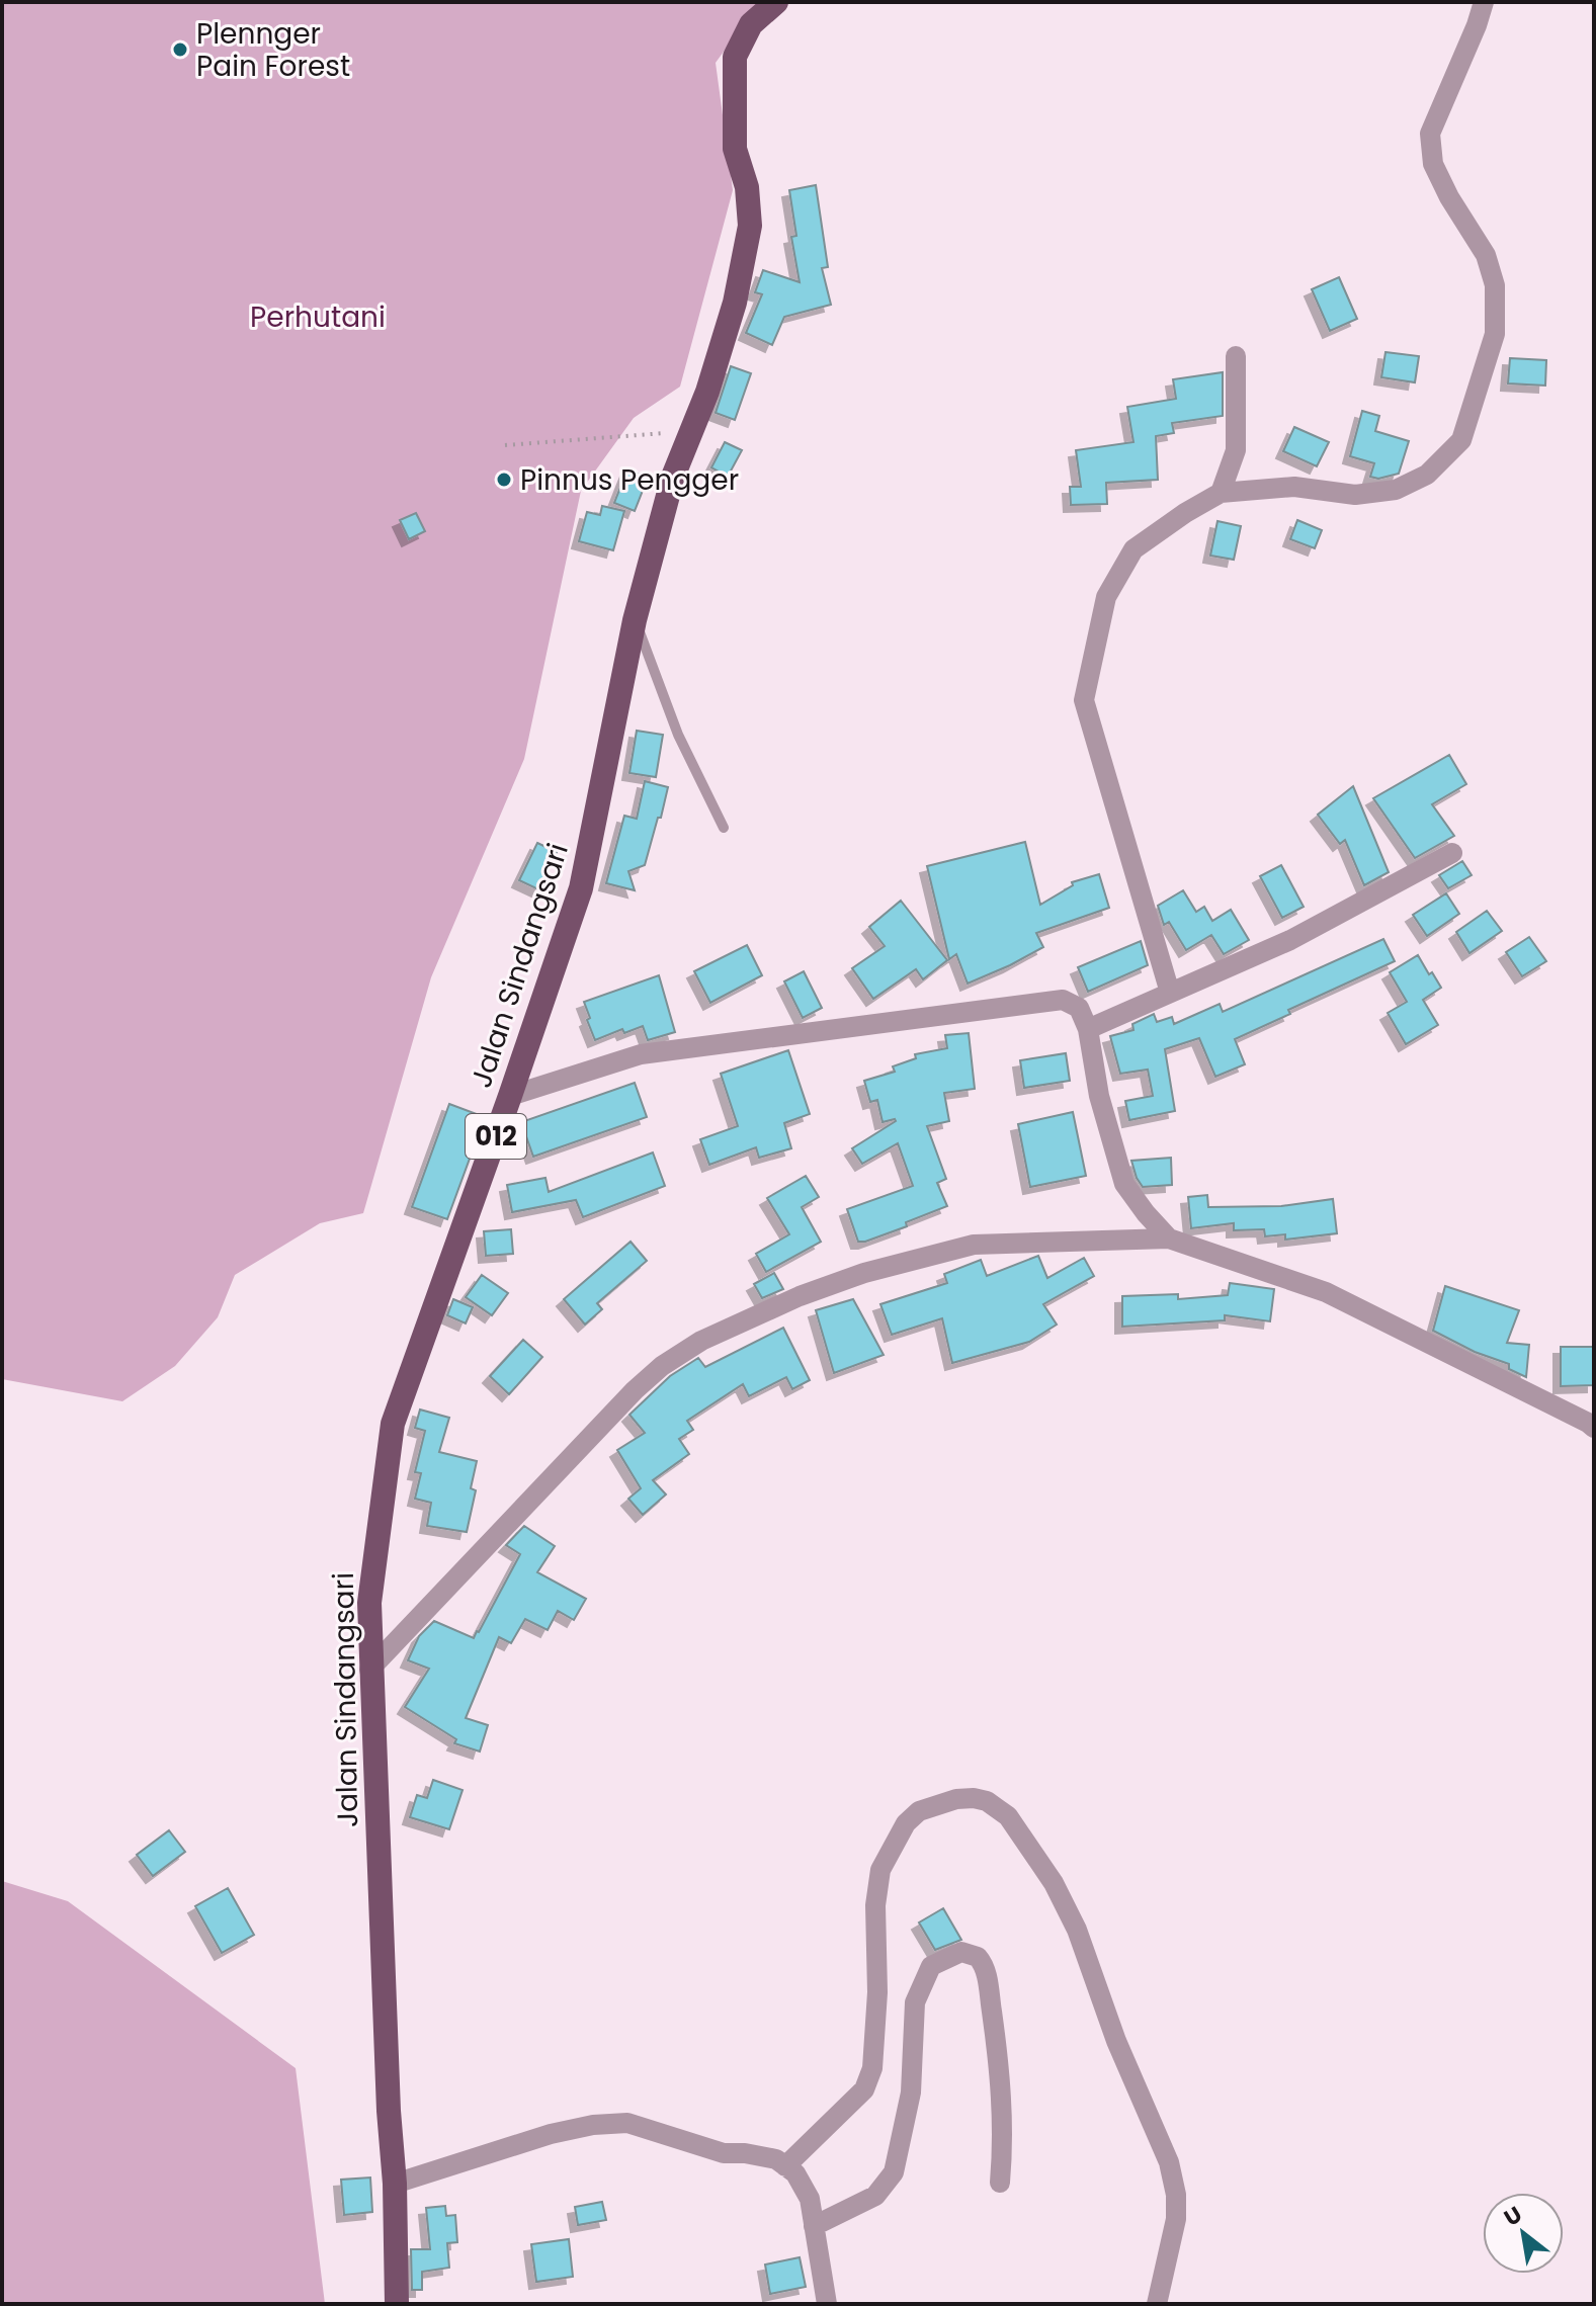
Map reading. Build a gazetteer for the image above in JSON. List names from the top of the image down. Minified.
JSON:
{"streets":{"main road":["Jalan Sindangsari","012"]},"parks":["Perhutani"],"places":["Plennger Pain Forest","Pinnus Pengger"],"north":"top left"}
